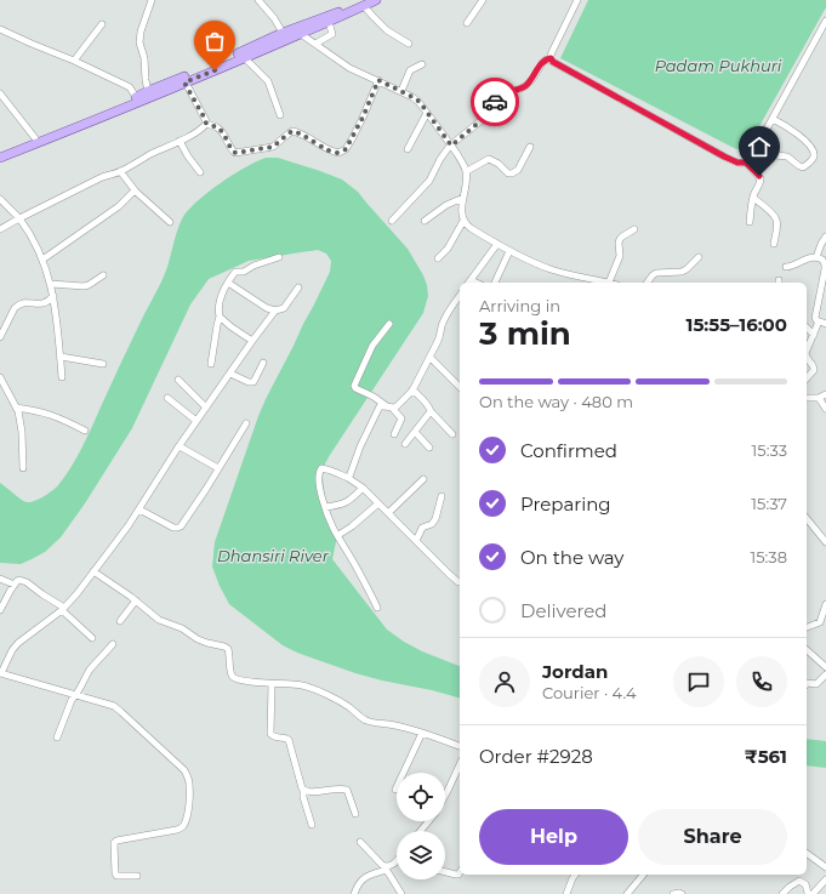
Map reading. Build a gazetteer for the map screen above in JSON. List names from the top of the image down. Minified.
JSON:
{"water":["Padam Pukhuri","Dhansiri River"],"page":{"heading":["3 min","Arriving in","15:55–16:00"],"panel":["Jordan","Courier · 4.4","Order #2928","₹561"],"bar":"On the way · 480 m","list":[["Confirmed","15:33"],["Preparing","15:37"],["On the way","15:38"],"Delivered"],"buttons":["Help","Share"]}}
